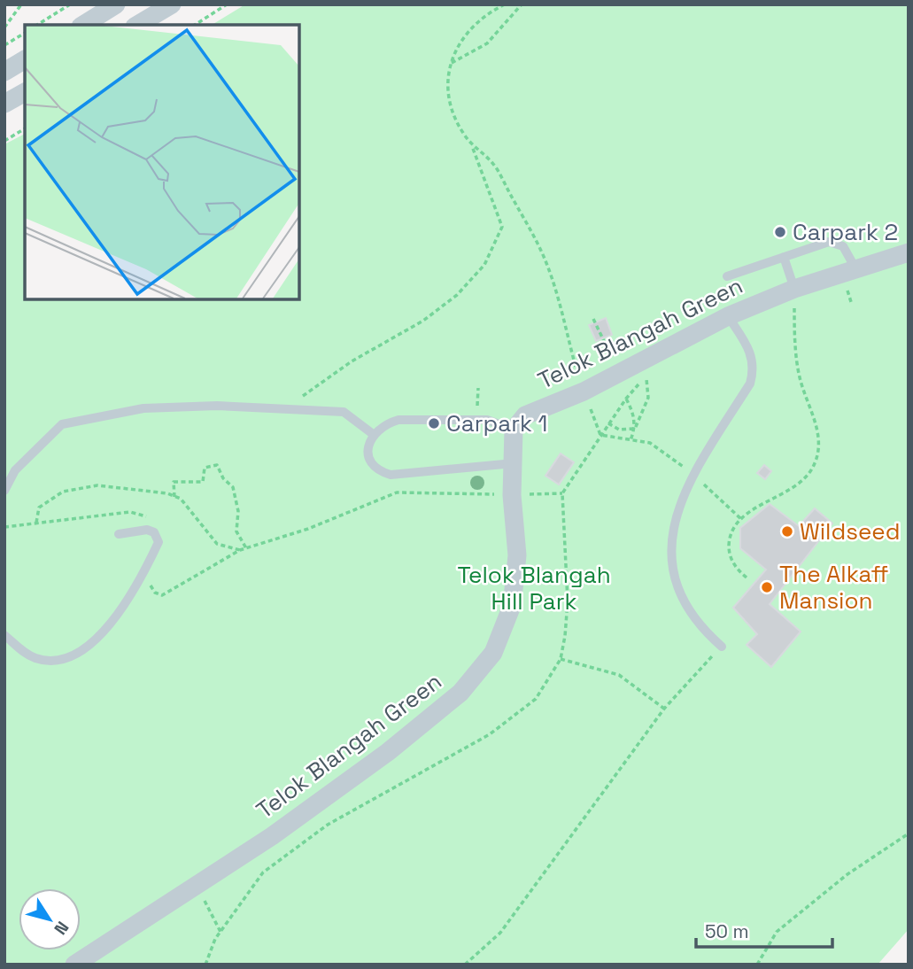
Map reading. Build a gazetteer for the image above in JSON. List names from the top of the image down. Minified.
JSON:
{"streets":{"street":["Telok Blangah Green"]},"parks":["Telok Blangah Hill Park"],"places":["Carpark 2","Carpark 1","Wildseed","The Alkaff Mansion"],"scale_bar":"50 m","north":"bottom right"}
